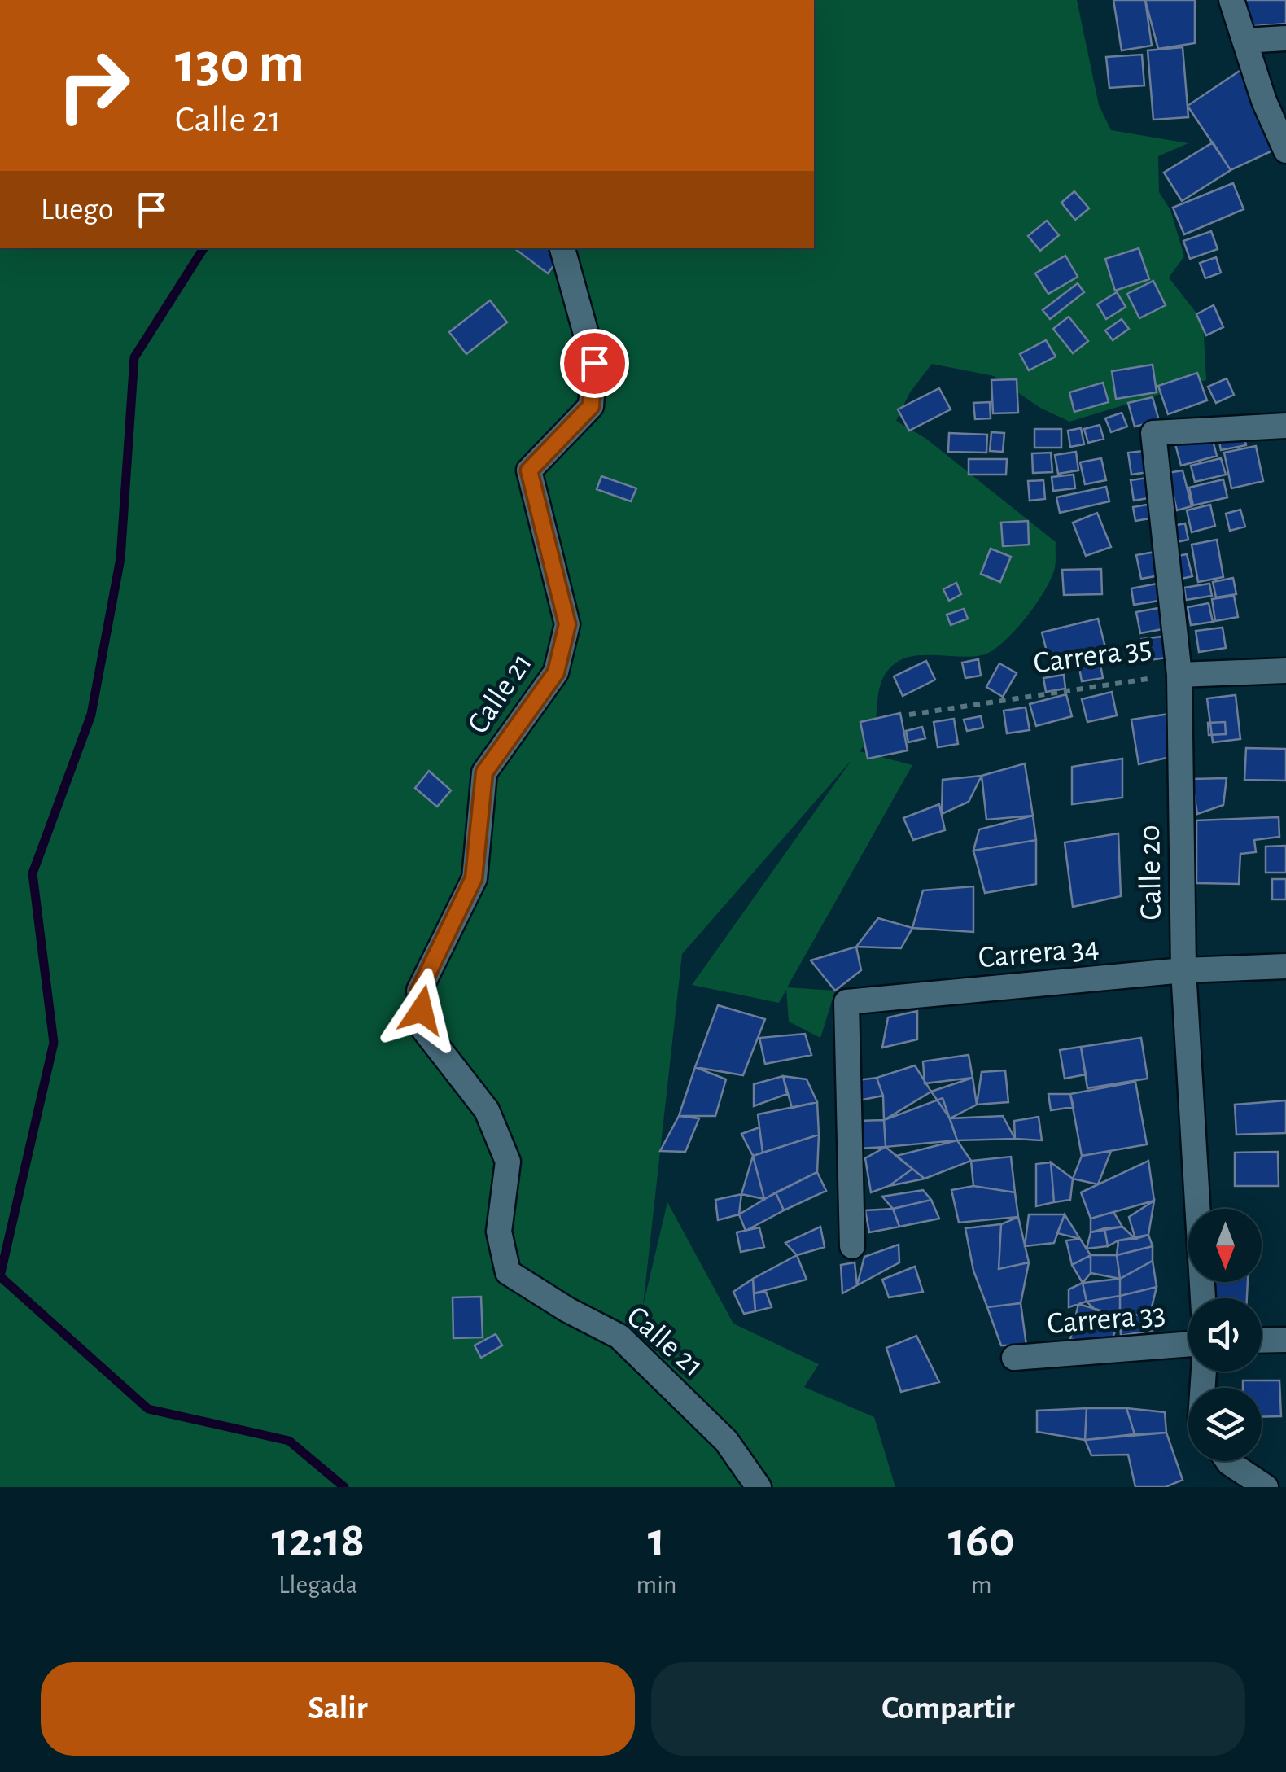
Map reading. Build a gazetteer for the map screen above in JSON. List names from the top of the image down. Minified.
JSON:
{"streets":{"street":["Carrera 35","Calle 21","Calle 20","Carrera 34","Carrera 33"]},"crossings":[["Carrera 35","Calle 20"],["Calle 20","Carrera 34"]],"north":"bottom","page":{"turn":["130 m","Calle 21"],"then":"Luego","eta":["12:18","Llegada","1","min","160","m"],"buttons":["Salir","Compartir"]}}
